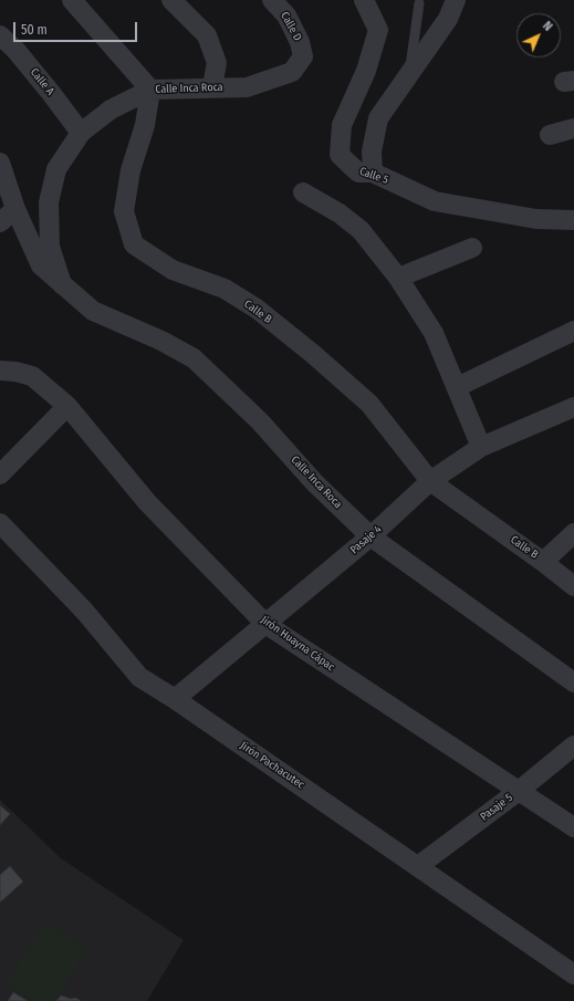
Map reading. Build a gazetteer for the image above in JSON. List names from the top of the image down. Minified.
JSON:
{"streets":{"street":["Calle D","Calle A","Calle Inca Roca","Calle 5","Calle B","Pasaje 4","Jirón Huayna Cápac","Jirón Pachacutec","Pasaje 5"]},"crossings":[["Calle D","Calle Inca Roca"],["Calle A","Calle Inca Roca"],["Calle Inca Roca","Calle B"],["Calle Inca Roca","Pasaje 4"],["Calle B","Pasaje 4"],["Pasaje 4","Jirón Huayna Cápac"],["Pasaje 4","Jirón Pachacutec"],["Jirón Huayna Cápac","Pasaje 5"],["Jirón Pachacutec","Pasaje 5"]],"scale_bar":"50 m","north":"top right"}
